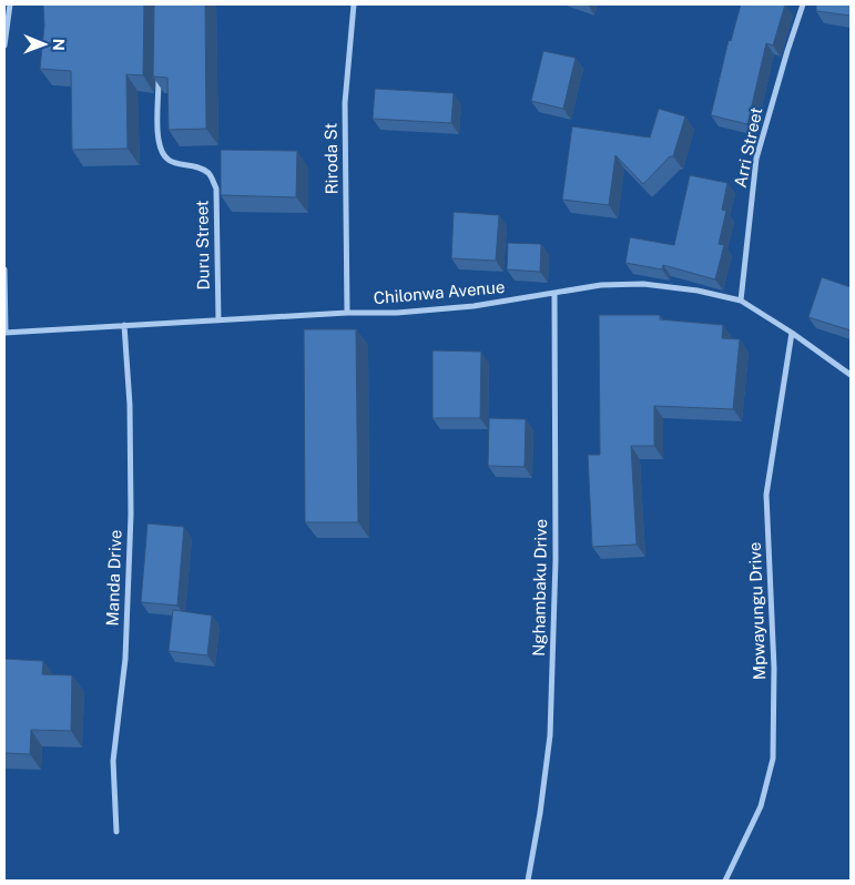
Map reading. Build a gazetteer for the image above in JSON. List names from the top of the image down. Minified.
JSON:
{"streets":{"street":["Arri Street","Riroda St","Duru Street","Chilonwa Avenue","Manda Drive","Nghambaku Drive","Mpwayungu Drive"]},"crossings":[["Arri Street","Chilonwa Avenue"],["Riroda St","Chilonwa Avenue"],["Duru Street","Chilonwa Avenue"],["Chilonwa Avenue","Manda Drive"],["Chilonwa Avenue","Nghambaku Drive"],["Chilonwa Avenue","Mpwayungu Drive"]],"north":"right"}
